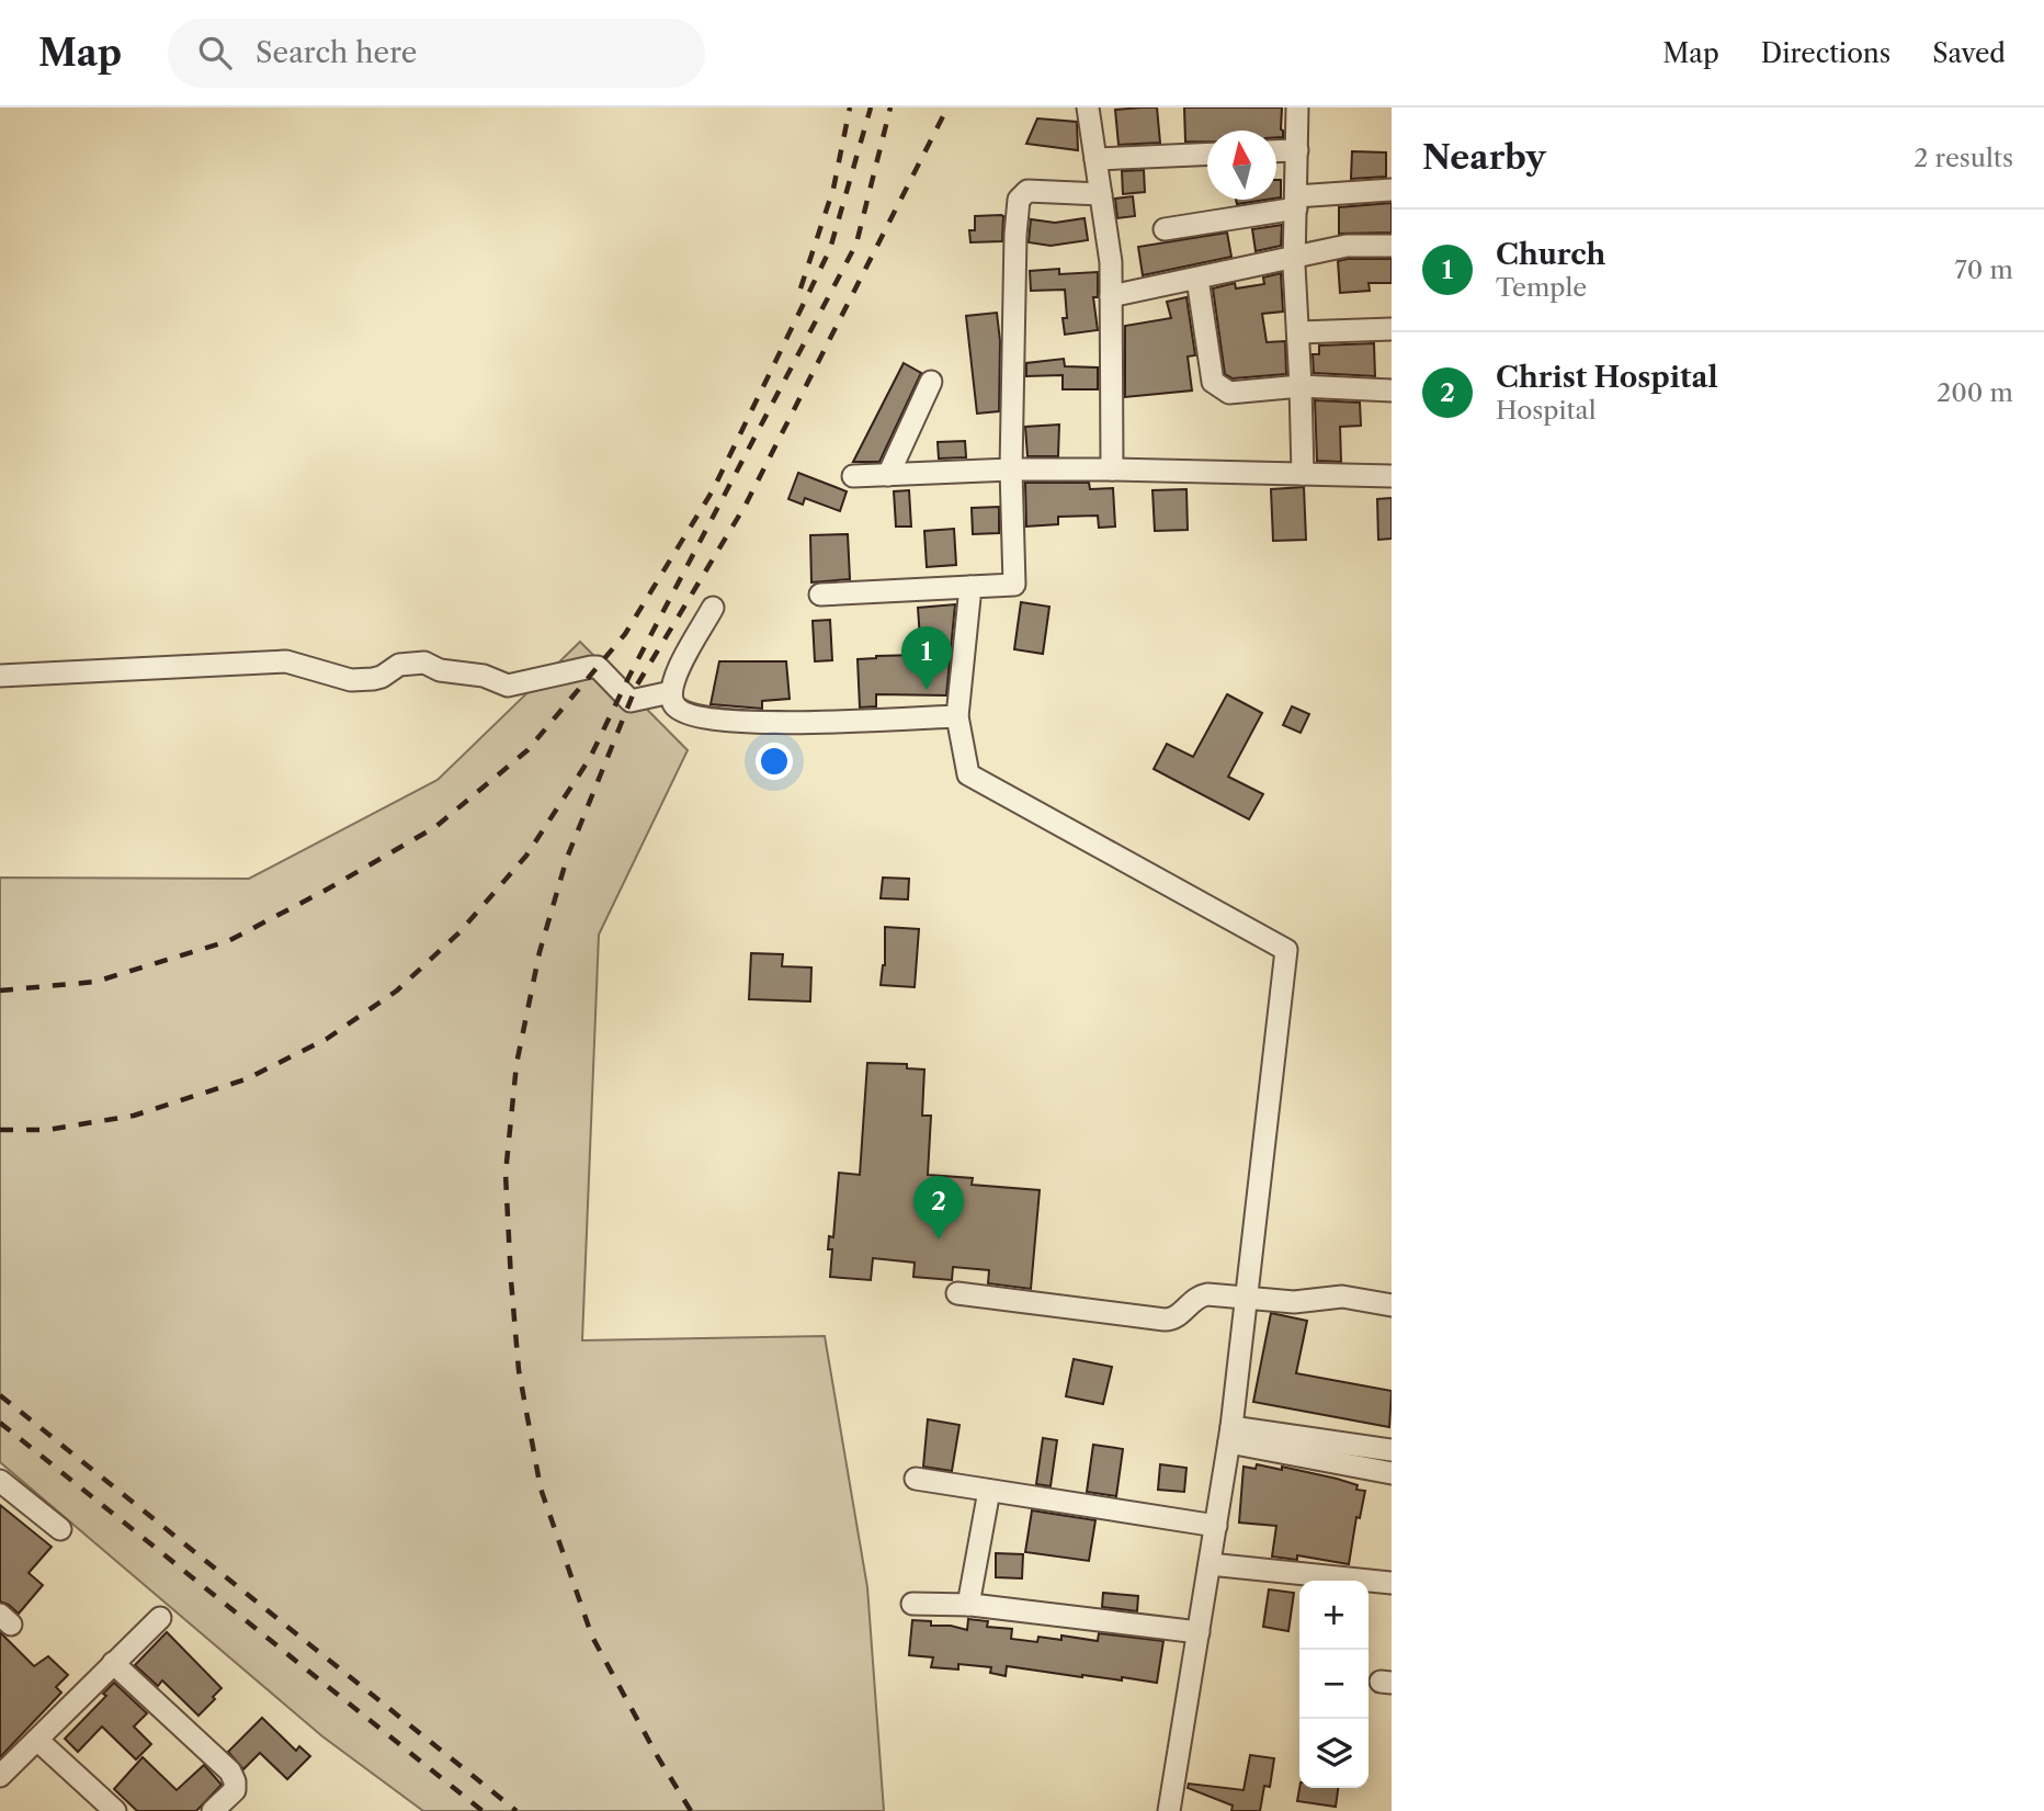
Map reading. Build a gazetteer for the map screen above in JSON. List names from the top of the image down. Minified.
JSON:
{"north":"top","page":{"header":"Map","search":"Search here","nav":["Map","Directions","Saved"],"heading":["Nearby","2 results"],"list":[{"mark":"1","name":"Church","note":"Temple","value":"70 m"},{"mark":"2","name":"Christ Hospital","note":"Hospital","value":"200 m"}],"pins":["1","2"],"map_buttons":["+","−"]}}
